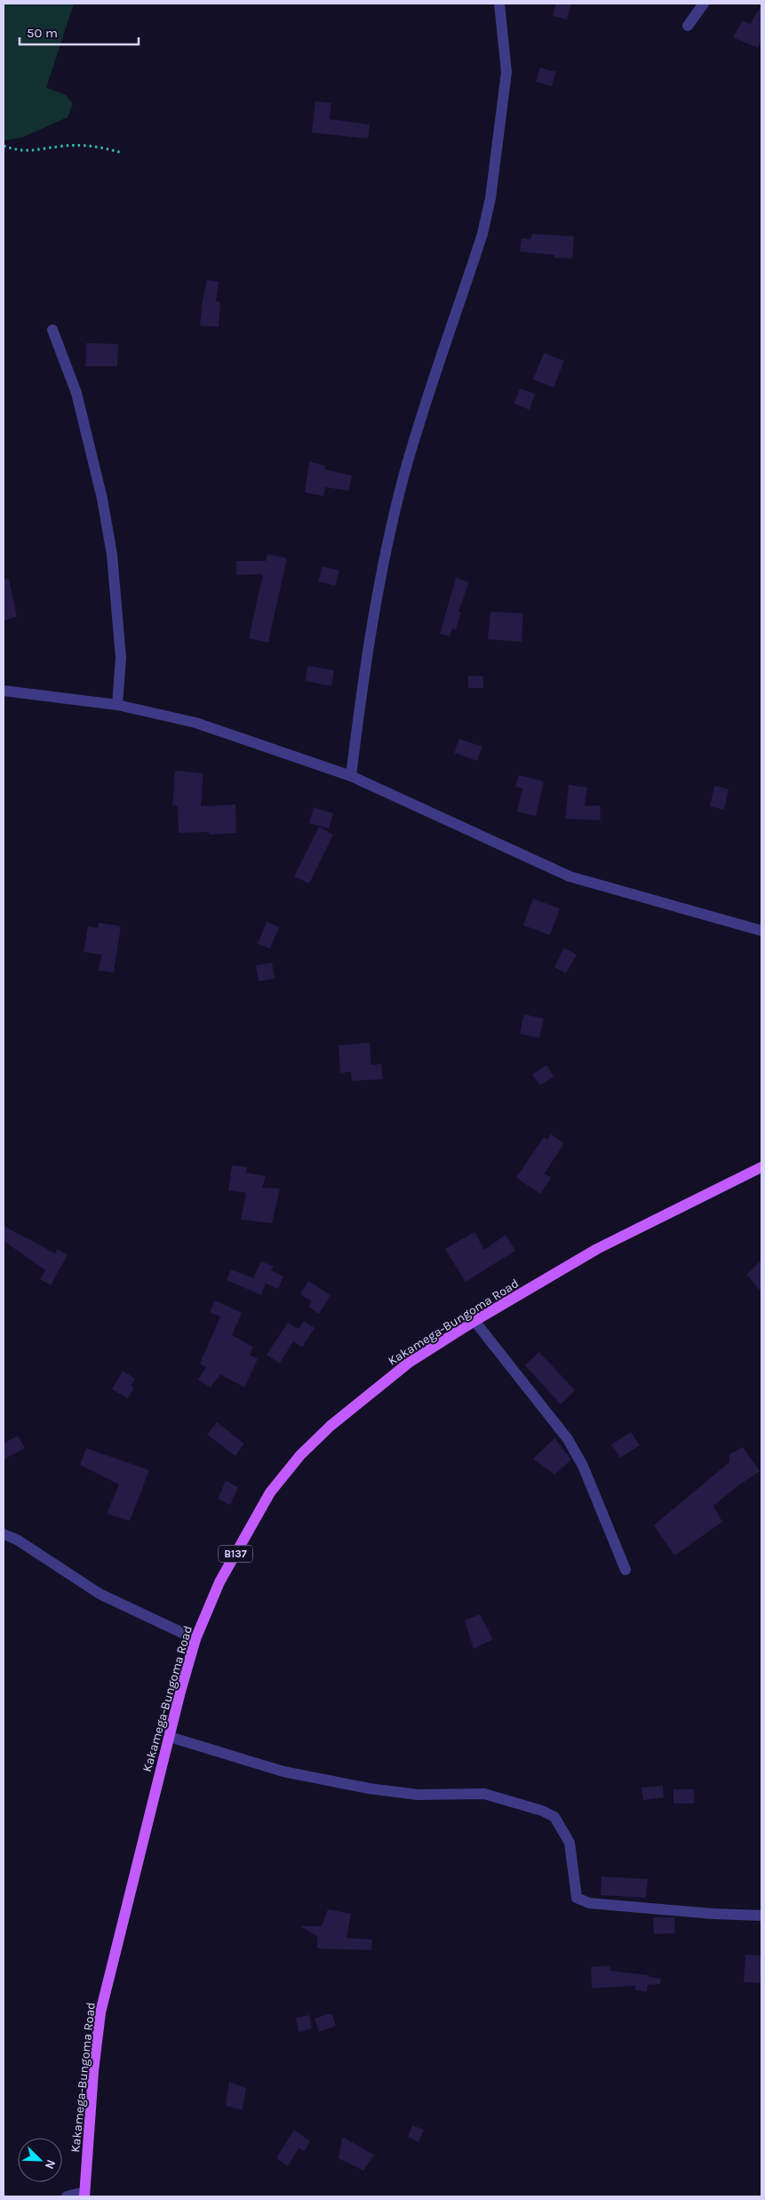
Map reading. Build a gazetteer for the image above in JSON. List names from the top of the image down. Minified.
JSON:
{"streets":{"main road":["Kakamega-Bungoma Road","B137"]},"scale_bar":"50 m","north":"bottom right"}
